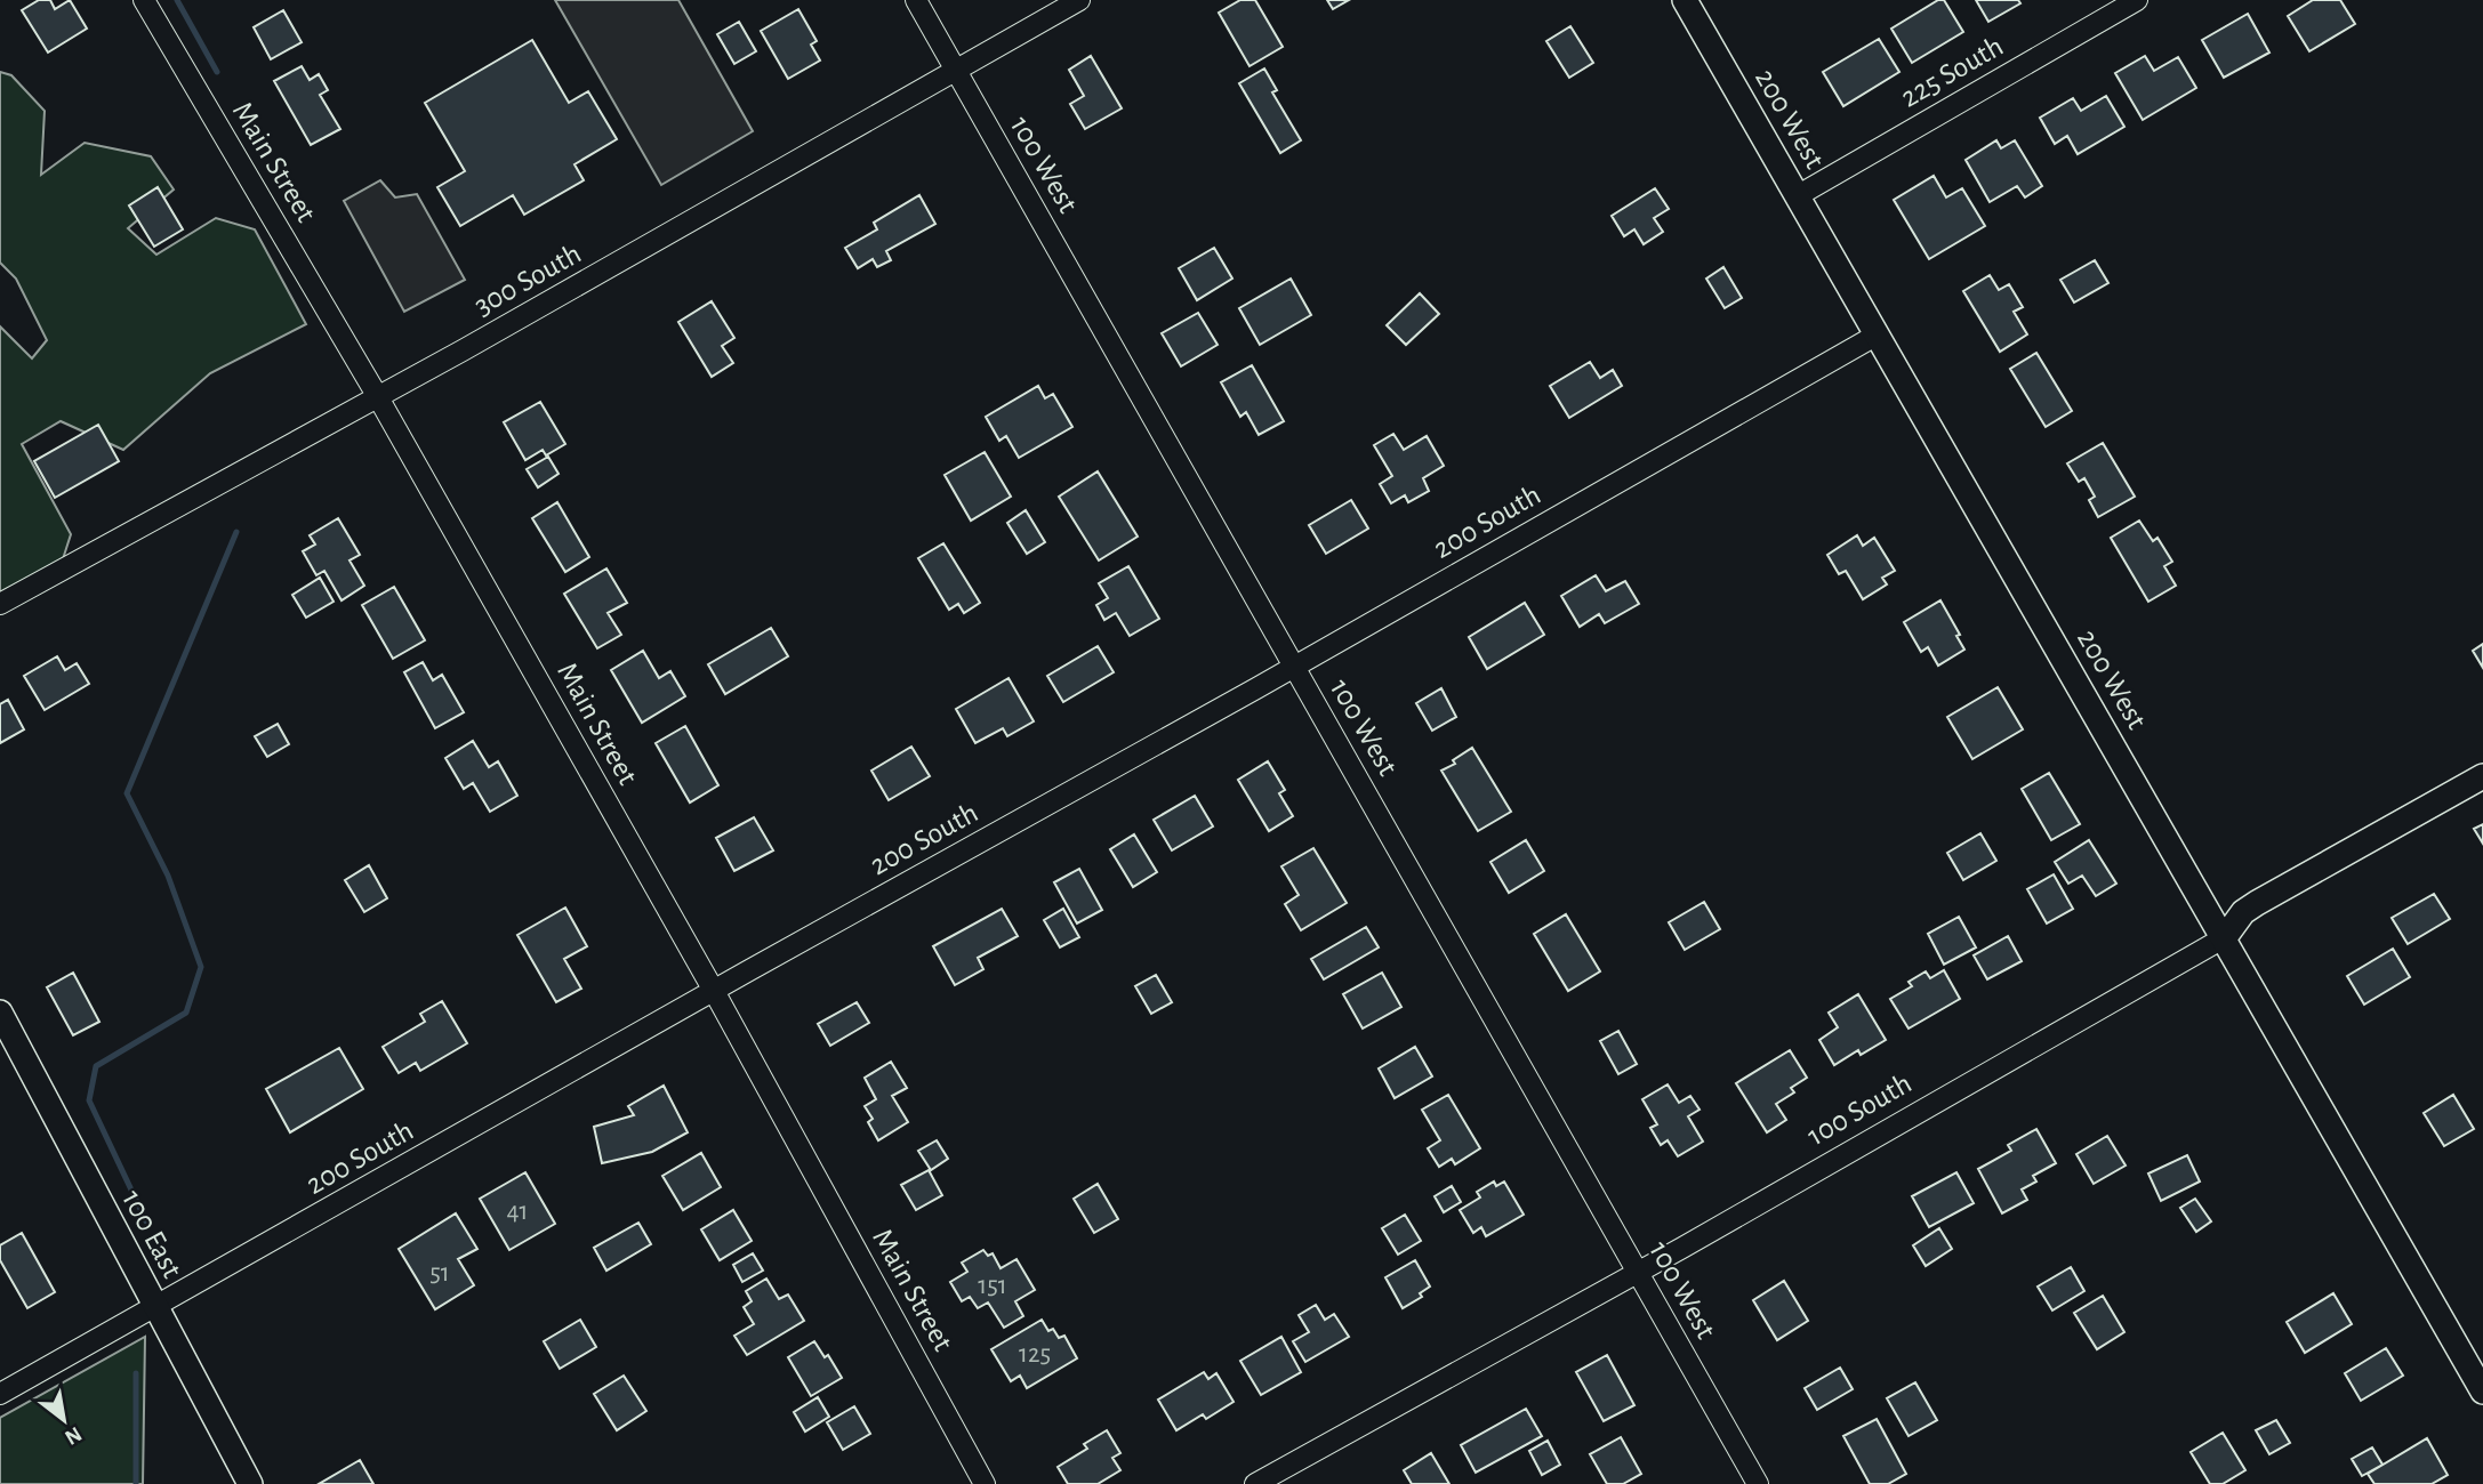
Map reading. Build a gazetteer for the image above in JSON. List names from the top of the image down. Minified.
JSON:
{"streets":{"street":["225 South","200 West","Main Street","100 West","300 South","200 South","100 South","100 East"]},"crossings":[["225 South","200 West"],["200 West","200 South"],["200 West","100 South"],["Main Street","300 South"],["Main Street","200 South"],["100 West","300 South"],["100 West","200 South"],["100 West","100 South"],["200 South","100 East"]],"house_numbers":["41","51","151","125"],"north":"bottom right"}
